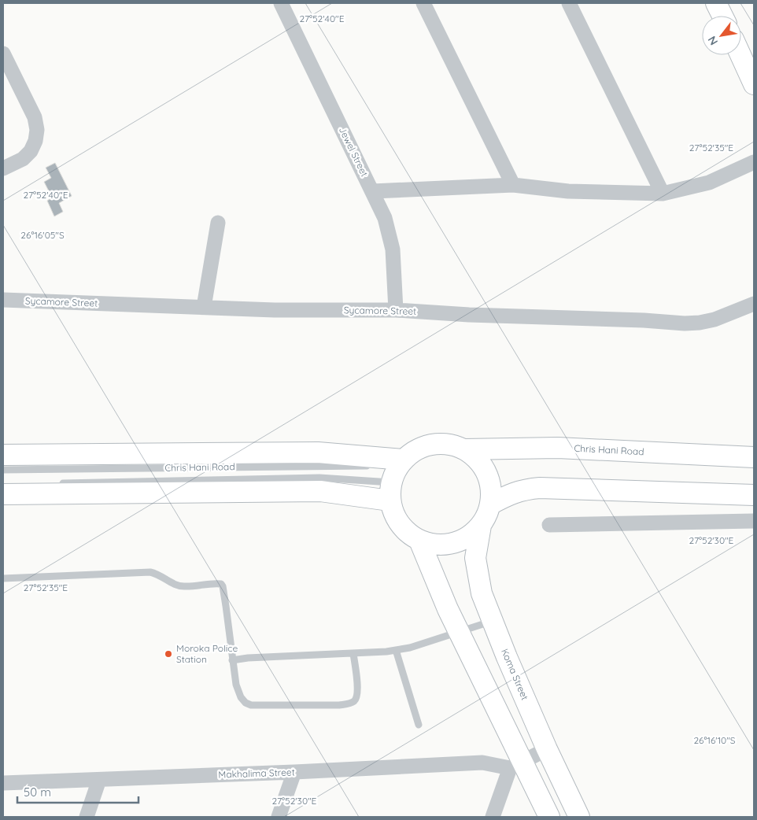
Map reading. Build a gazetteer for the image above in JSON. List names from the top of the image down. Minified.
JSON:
{"streets":{"main road":["Chris Hani Road","Koma Street"],"street":["Jewel Street","Sycamore Street","Makhalima Street"]},"crossings":[["Jewel Street","Sycamore Street"],["Chris Hani Road","Koma Street"]],"places":["Moroka Police Station"],"scale_bar":"50 m","north":"bottom left","coordinates":["27°52'40\"E","27°52'35\"E","26°16'05\"S","27°52'30\"E","26°16'10\"S"]}
